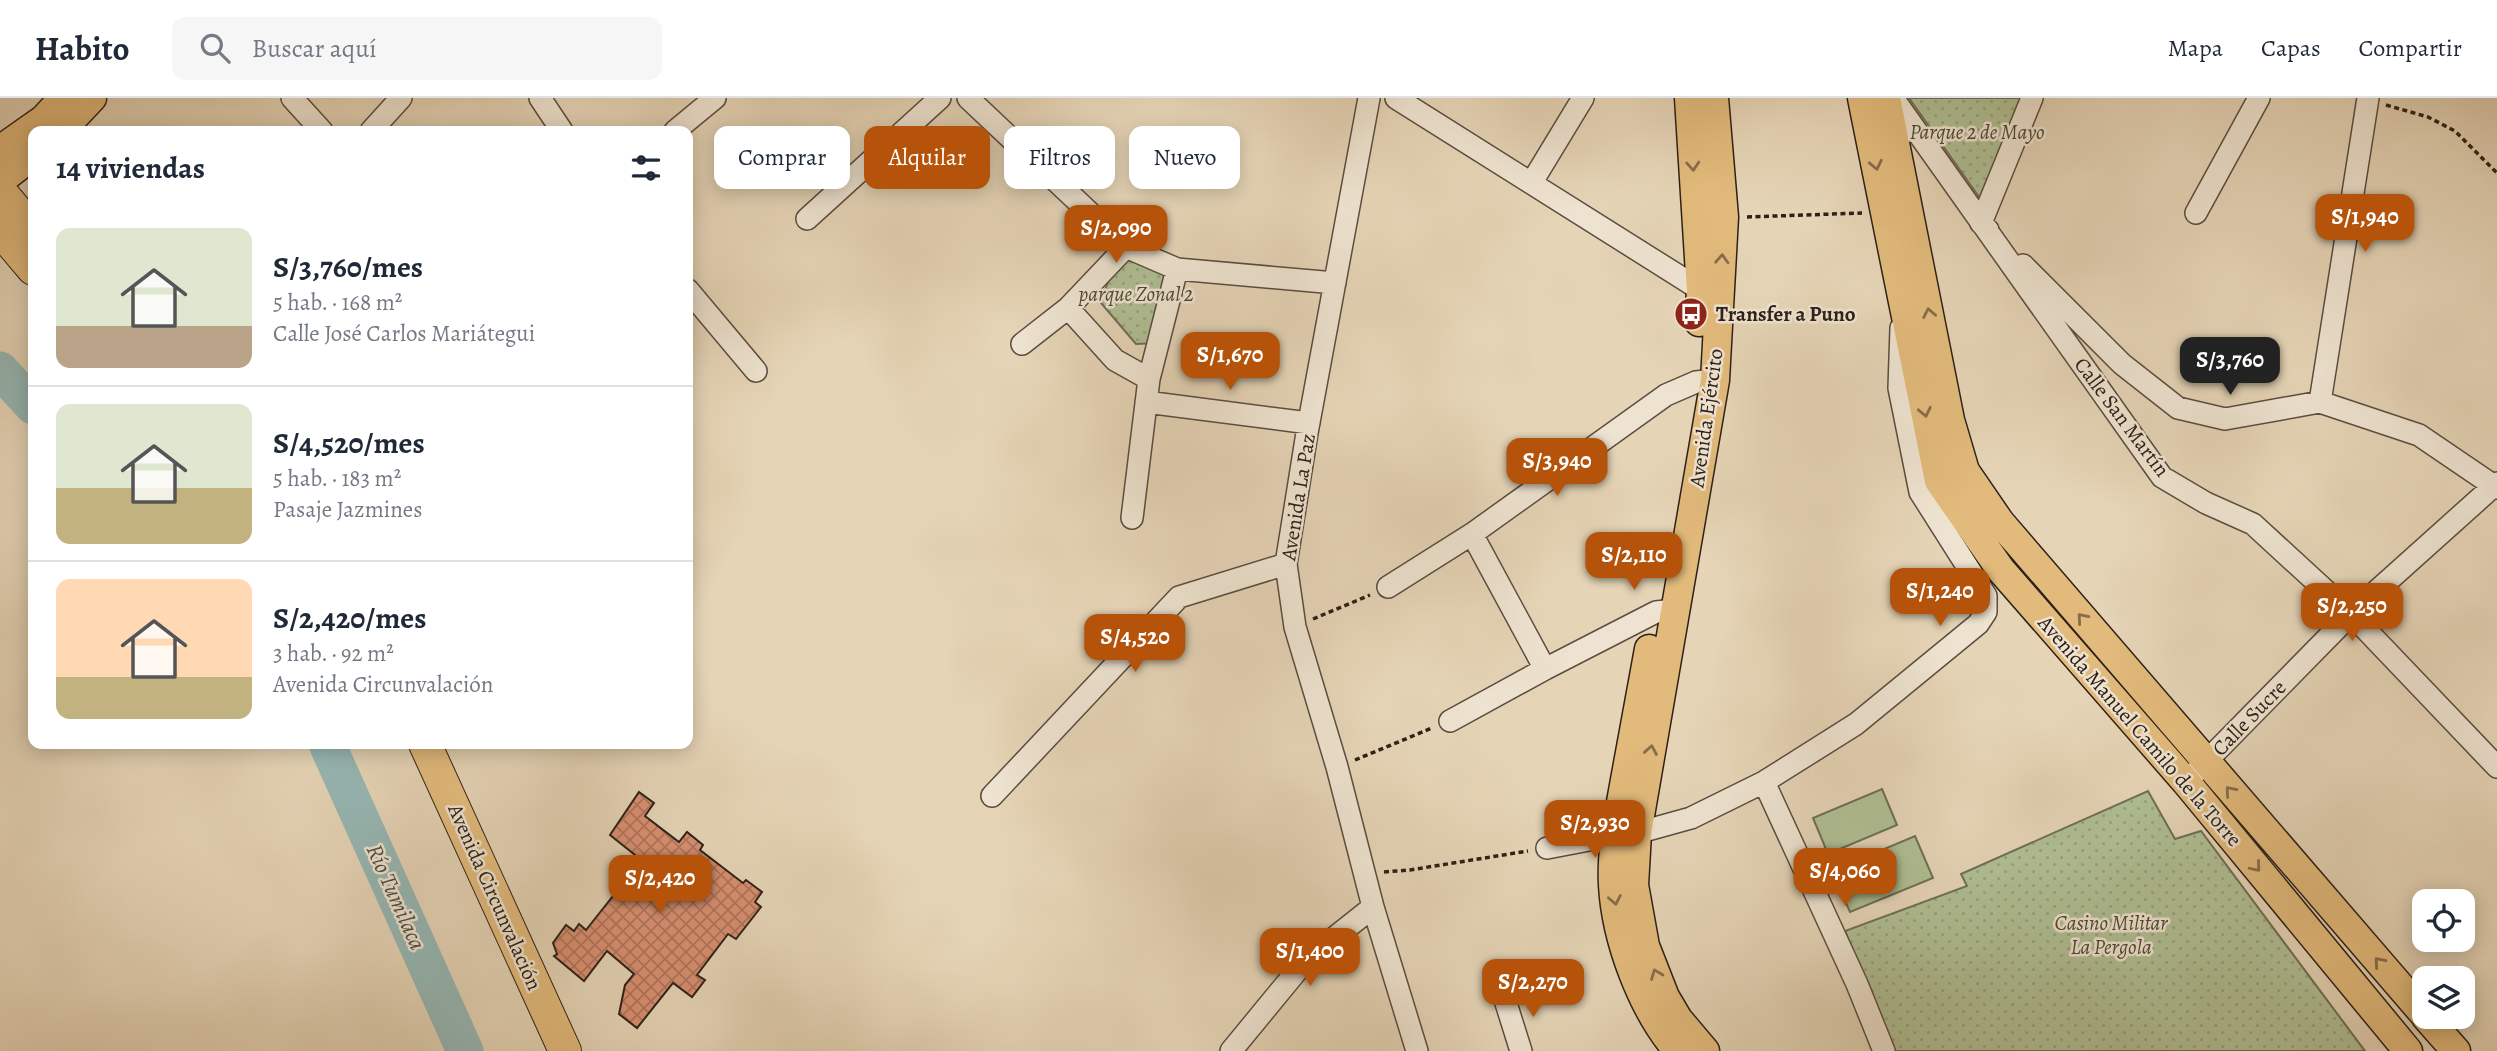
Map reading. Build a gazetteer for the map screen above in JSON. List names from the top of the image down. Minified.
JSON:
{"streets":{"highway":["Avenida Circunvalación"],"main road":["Avenida Ejército","Avenida Manuel Camilo de la Torre"],"street":["Calle San Martín","Avenida La Paz","Calle Sucre"]},"crossings":[["Calle San Martín","Calle Sucre"],["Calle Sucre","Avenida Manuel Camilo de la Torre"]],"water":["Río Tumilaca"],"parks":["Parque 2 de Mayo","parque Zonal 2","Casino Militar La Pergola"],"places":{"bus stop":["Transfer a Puno"]},"page":{"header":"Habito","search":"Buscar aquí","nav":["Mapa","Capas","Compartir"],"chip":["Comprar","Alquilar","Filtros","Nuevo"],"heading":"14 viviendas","price":["S/1,940","S/2,090","S/1,670","S/3,760","S/3,940","S/2,110","S/1,240","S/2,250","S/4,520","S/2,930","S/4,060","S/2,420","S/1,400","S/2,270"],"list":[{"name":"S/3,760/mes","note":"5 hab. · 168 m² · Calle José Carlos Mariátegui"},{"name":"S/4,520/mes","note":"5 hab. · 183 m² · Pasaje Jazmines"},{"name":"S/2,420/mes","note":"3 hab. · 92 m² · Avenida Circunvalación"}]}}
